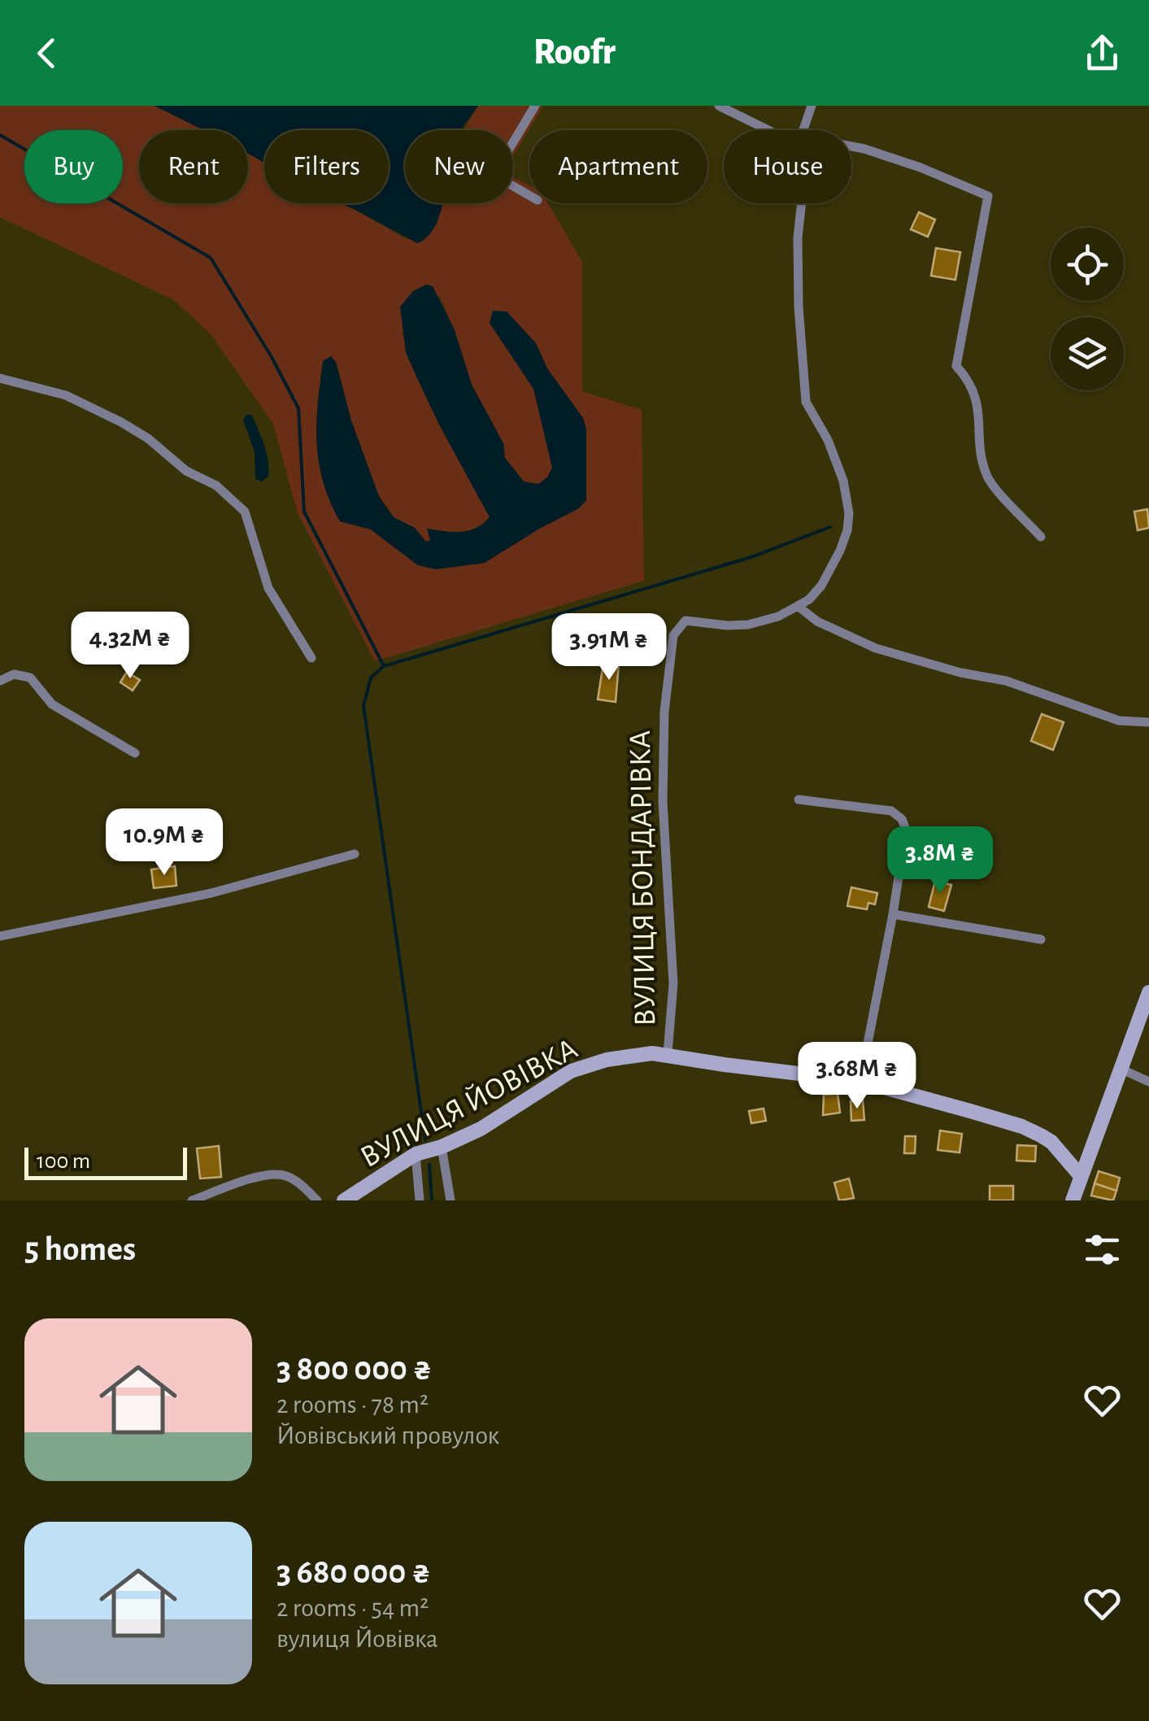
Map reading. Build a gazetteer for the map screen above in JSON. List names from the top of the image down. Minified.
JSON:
{"streets":{"street":["ВУЛИЦЯ БОНДАРІВКА","ВУЛИЦЯ ЙОВІВКА"]},"crossings":[["ВУЛИЦЯ БОНДАРІВКА","ВУЛИЦЯ ЙОВІВКА"]],"scale_bar":"100 m","page":{"header":"Roofr","chip":["Buy","Rent","Filters","New","Apartment","House"],"price":["4.32M ₴","3.91M ₴","10.9M ₴","3.8M ₴","3.68M ₴"],"scale":"100 m","heading":"5 homes","list":[{"name":"3 800 000 ₴","note":"2 rooms · 78 m² · Йовівський провулок"},{"name":"3 680 000 ₴","note":"2 rooms · 54 m² · вулиця Йовівка"}]}}
